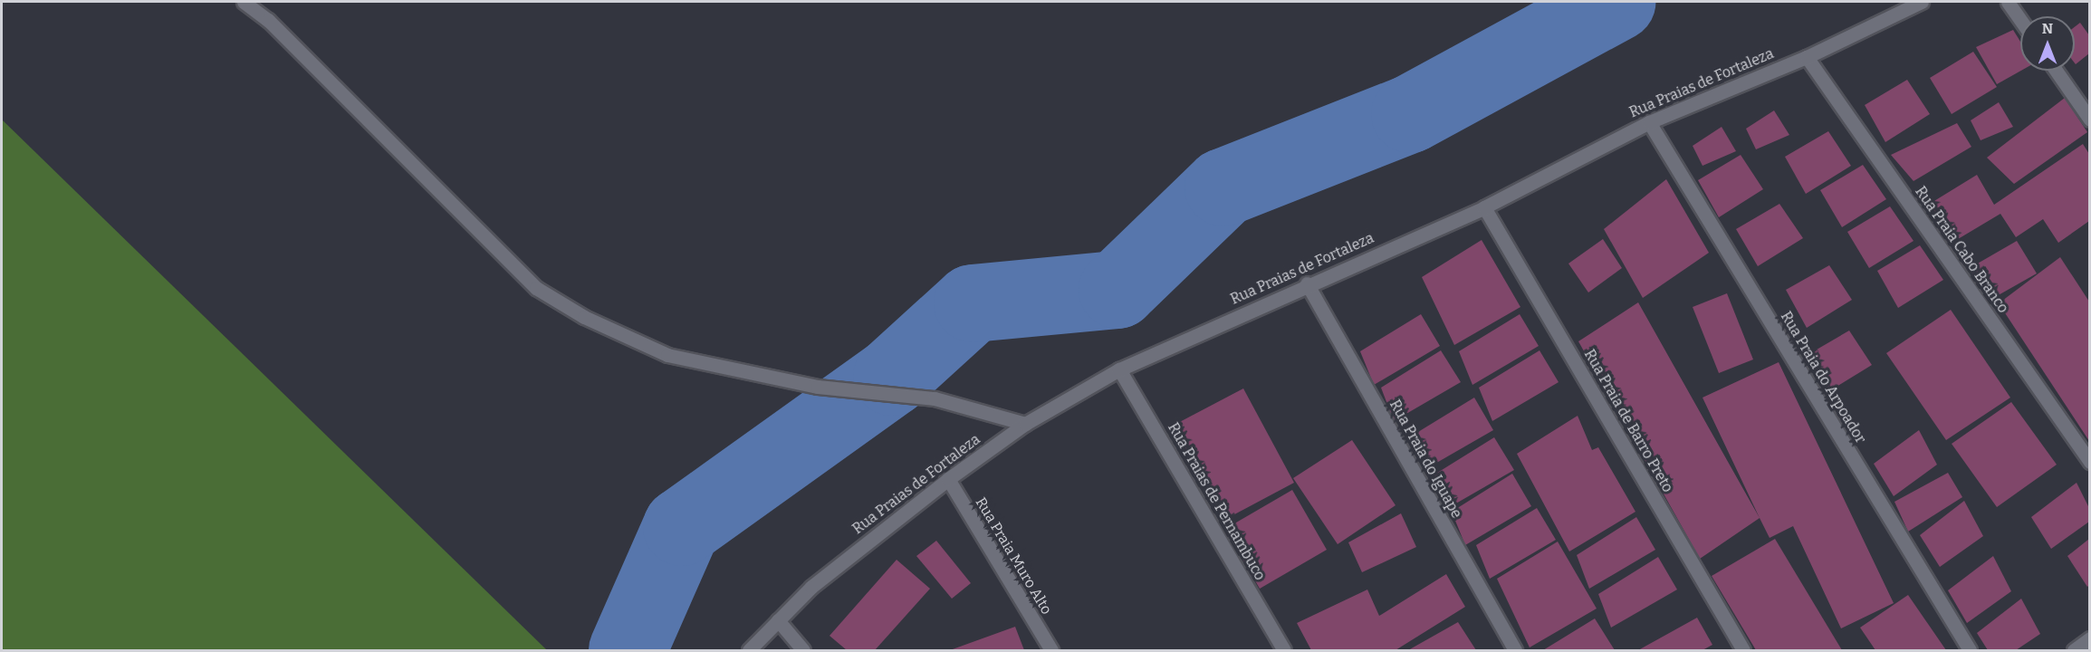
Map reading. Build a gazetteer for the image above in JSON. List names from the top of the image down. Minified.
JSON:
{"streets":{"street":["Rua Praias de Fortaleza","Rua Praia Cabo Branco","Rua Praia do Arpoador","Rua Praia de Barro Preto","Rua Praia do Iguape","Rua Praias de Pernambuco","Rua Praia Muro Alto"]},"crossings":[["Rua Praias de Fortaleza","Rua Praia Cabo Branco"],["Rua Praias de Fortaleza","Rua Praia do Arpoador"],["Rua Praias de Fortaleza","Rua Praia de Barro Preto"],["Rua Praias de Fortaleza","Rua Praia do Iguape"],["Rua Praias de Fortaleza","Rua Praias de Pernambuco"],["Rua Praias de Fortaleza","Rua Praia Muro Alto"]],"north":"top"}
